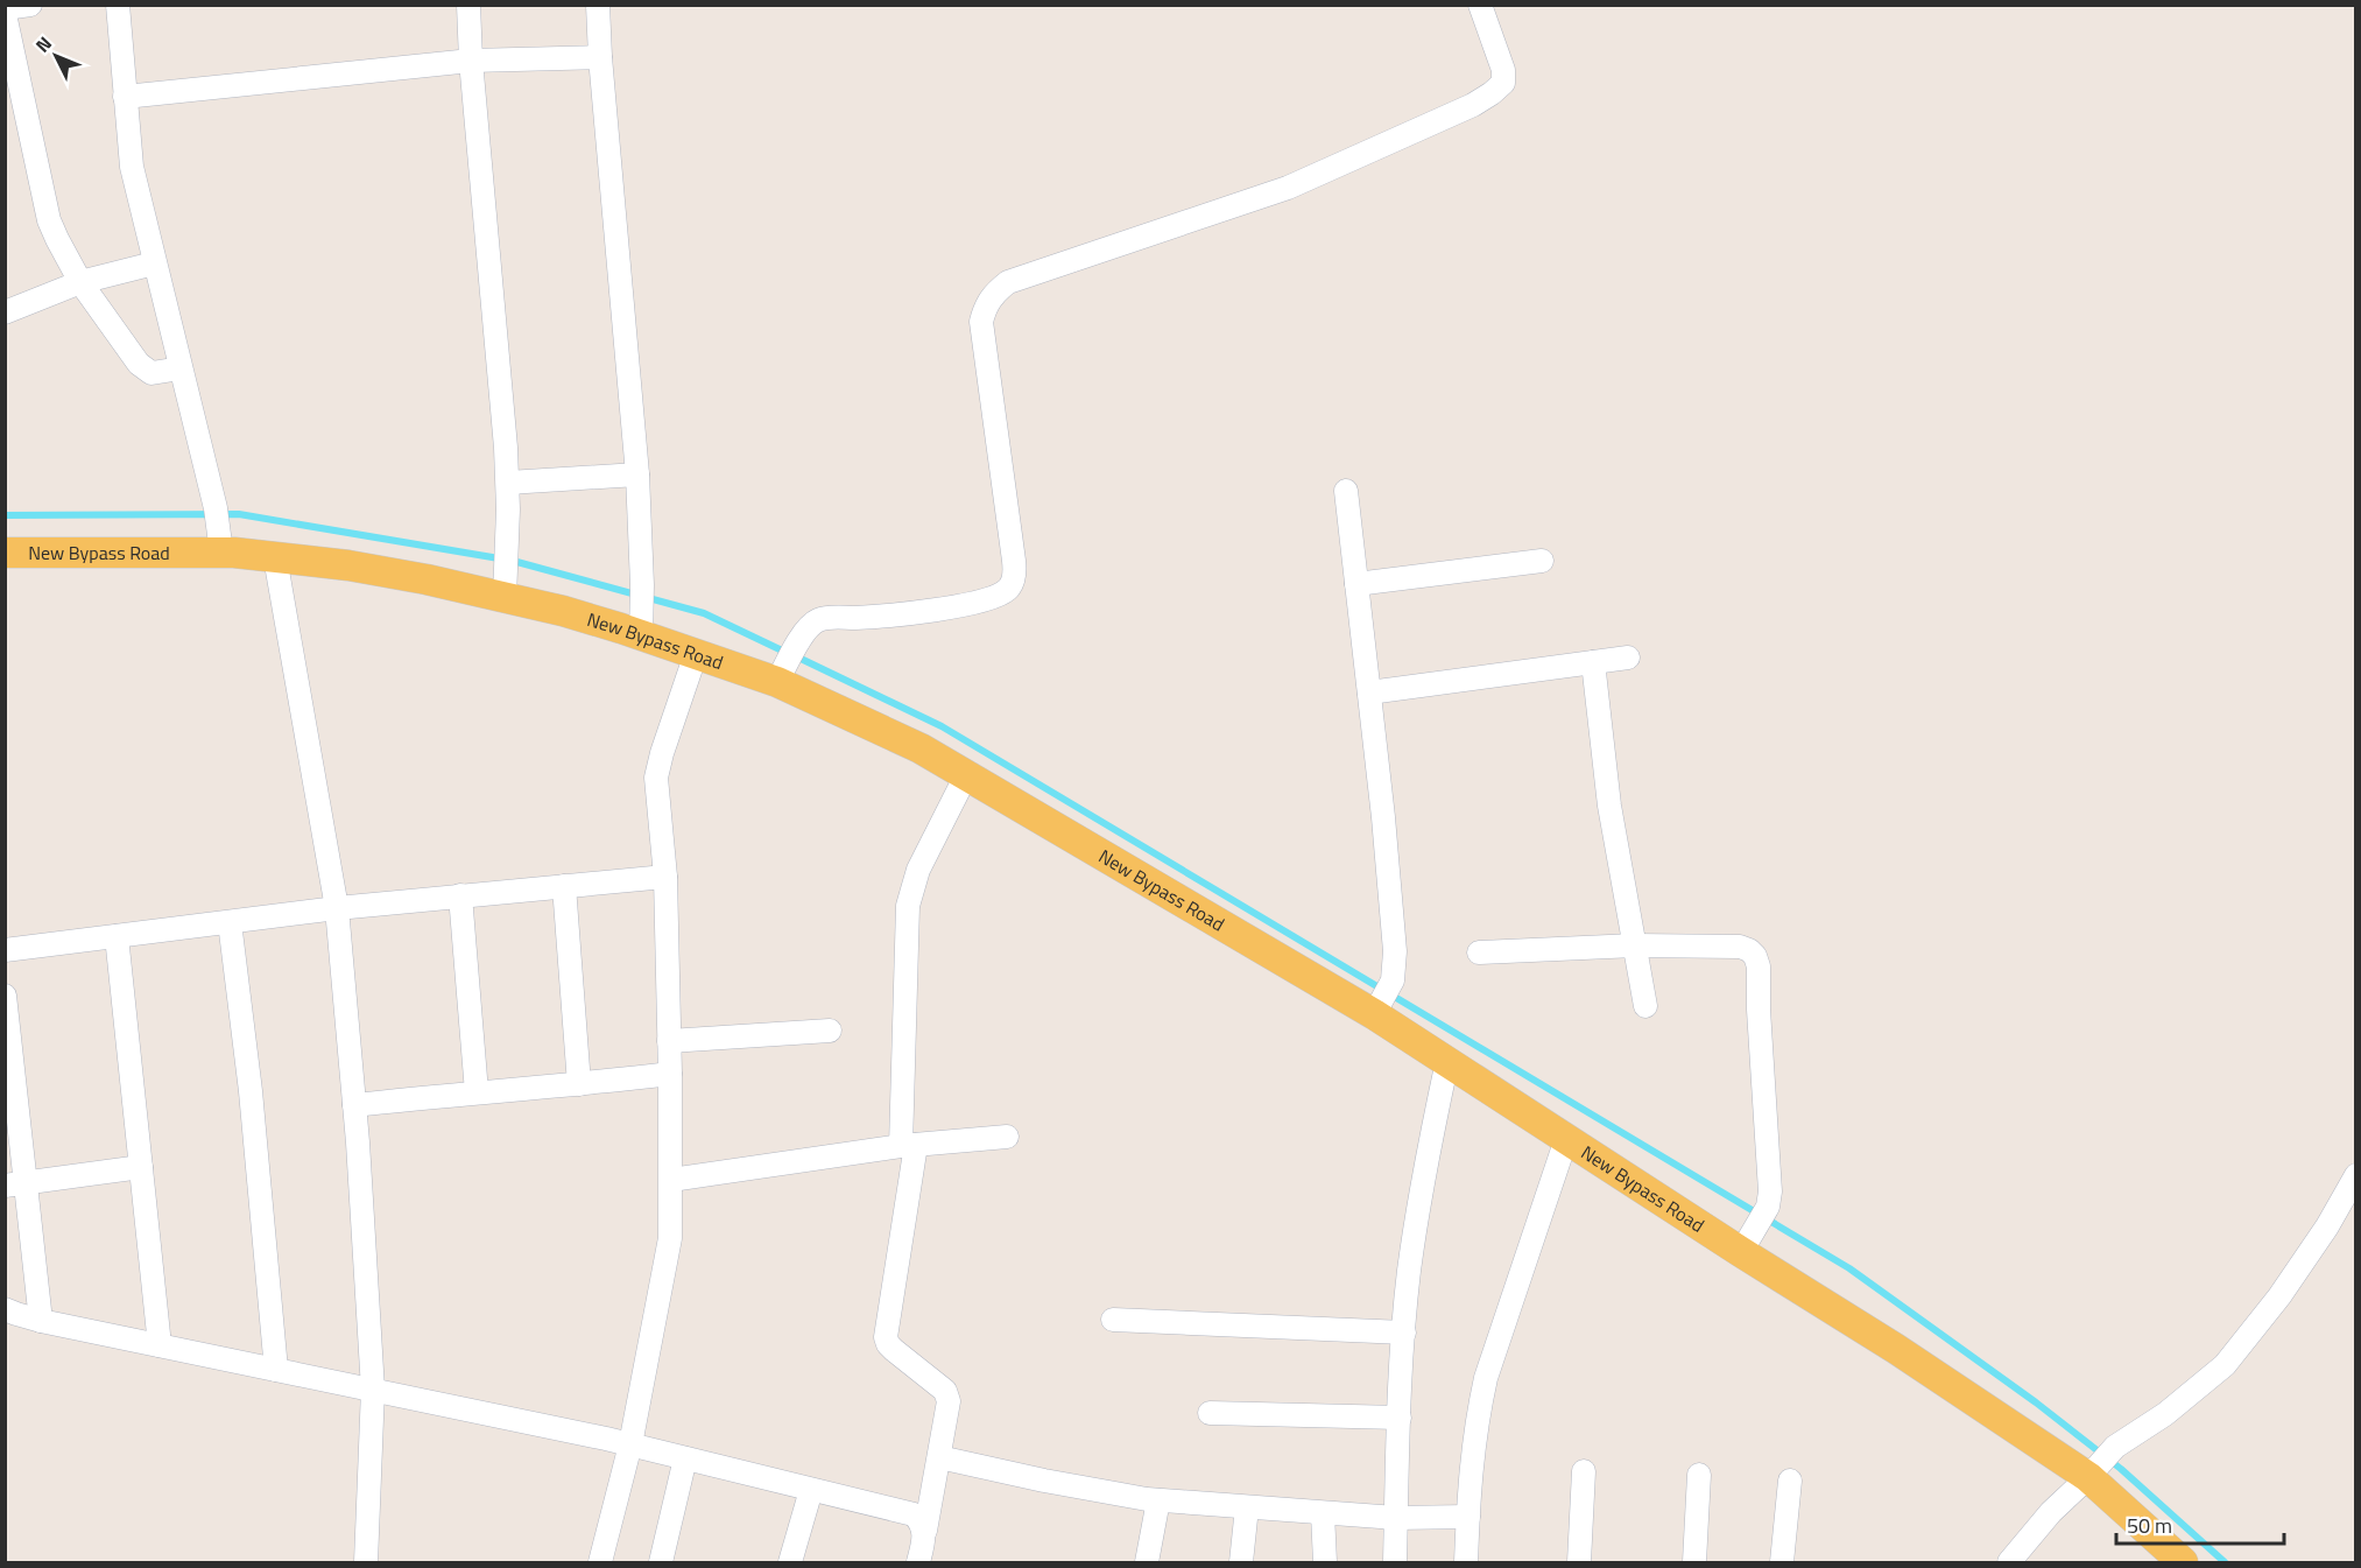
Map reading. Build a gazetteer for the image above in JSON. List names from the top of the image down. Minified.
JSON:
{"streets":{"main road":["New Bypass Road"]},"scale_bar":"50 m","north":"top left"}
